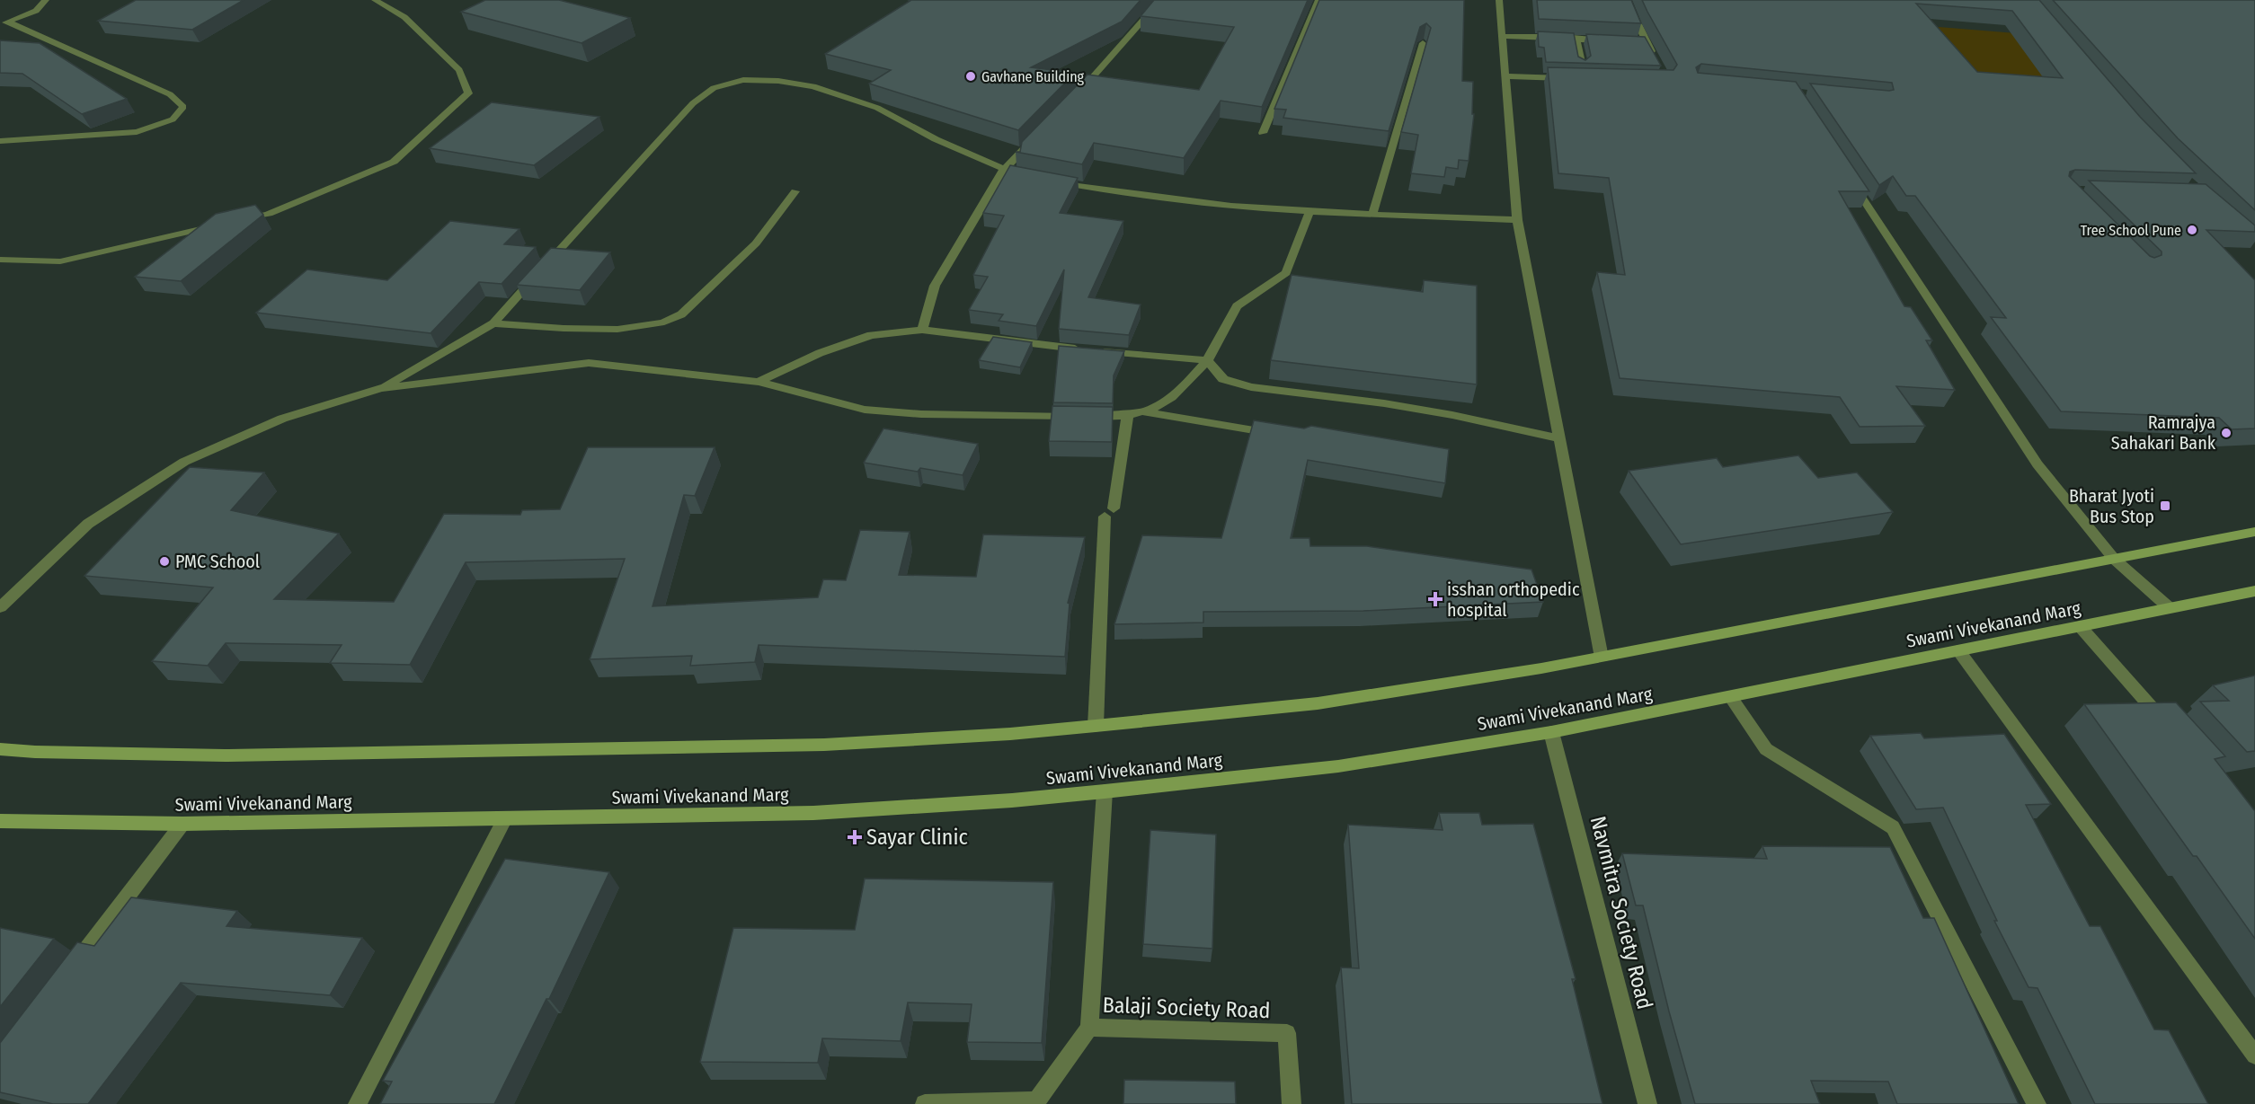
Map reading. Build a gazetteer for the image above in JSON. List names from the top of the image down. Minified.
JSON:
{"streets":{"main road":["Swami Vivekanand Marg"],"street":["Navmitra Society Road","Balaji Society Road"]},"crossings":[["Swami Vivekanand Marg","Navmitra Society Road"],["Swami Vivekanand Marg","Balaji Society Road"]],"places":{"other":["Gavhane Building","Tree School Pune","Ramrajya Sahakari Bank","PMC School"],"transit":["Bharat Jyoti Bus Stop"],"health":["isshan orthopedic hospital","Sayar Clinic"]}}
